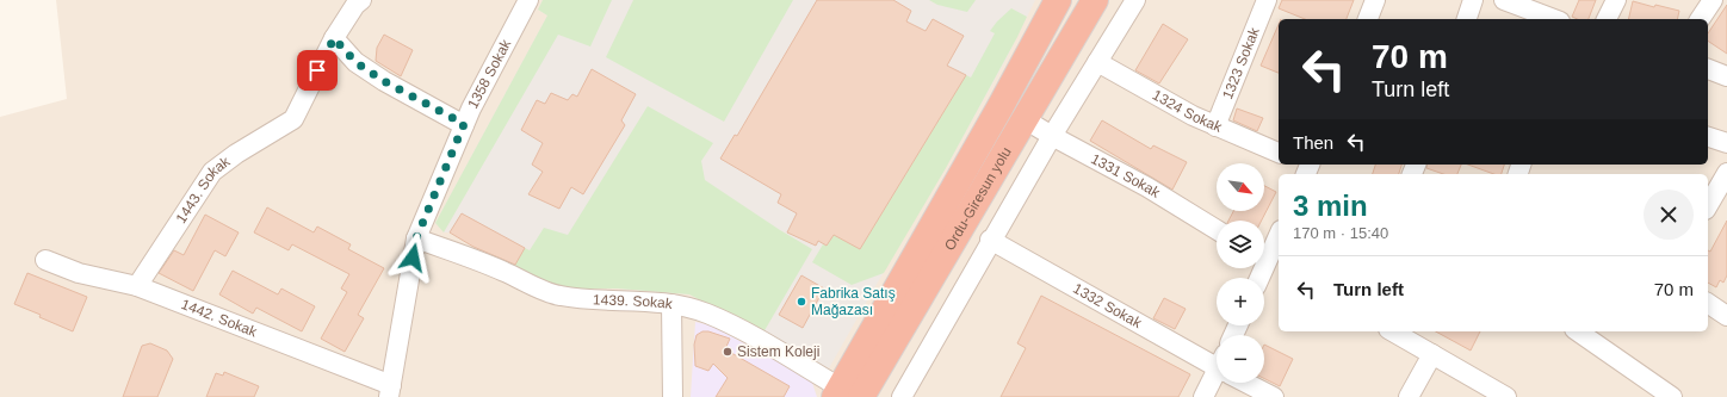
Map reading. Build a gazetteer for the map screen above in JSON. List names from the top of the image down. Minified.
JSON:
{"streets":{"highway":["Ordu-Giresun yolu"],"street":["1323 Sokak","1358 Sokak","1324 Sokak","1331 Sokak","1443. Sokak","1439. Sokak","1332 Sokak","1442. Sokak"]},"crossings":[["1323 Sokak","1324 Sokak"],["1358 Sokak","1439. Sokak"],["1358 Sokak","1442. Sokak"],["1331 Sokak","Ordu-Giresun yolu"],["1443. Sokak","1442. Sokak"],["Ordu-Giresun yolu","1439. Sokak"]],"places":["Fabrika Satış Mağazası","Sistem Koleji"],"north":"bottom right","page":{"turn":["70 m","Turn left"],"then":"Then","map_buttons":["+","−"],"heading":["3 min","170 m · 15:40"],"list":[{"name":"Turn left","value":"70 m"}]}}
